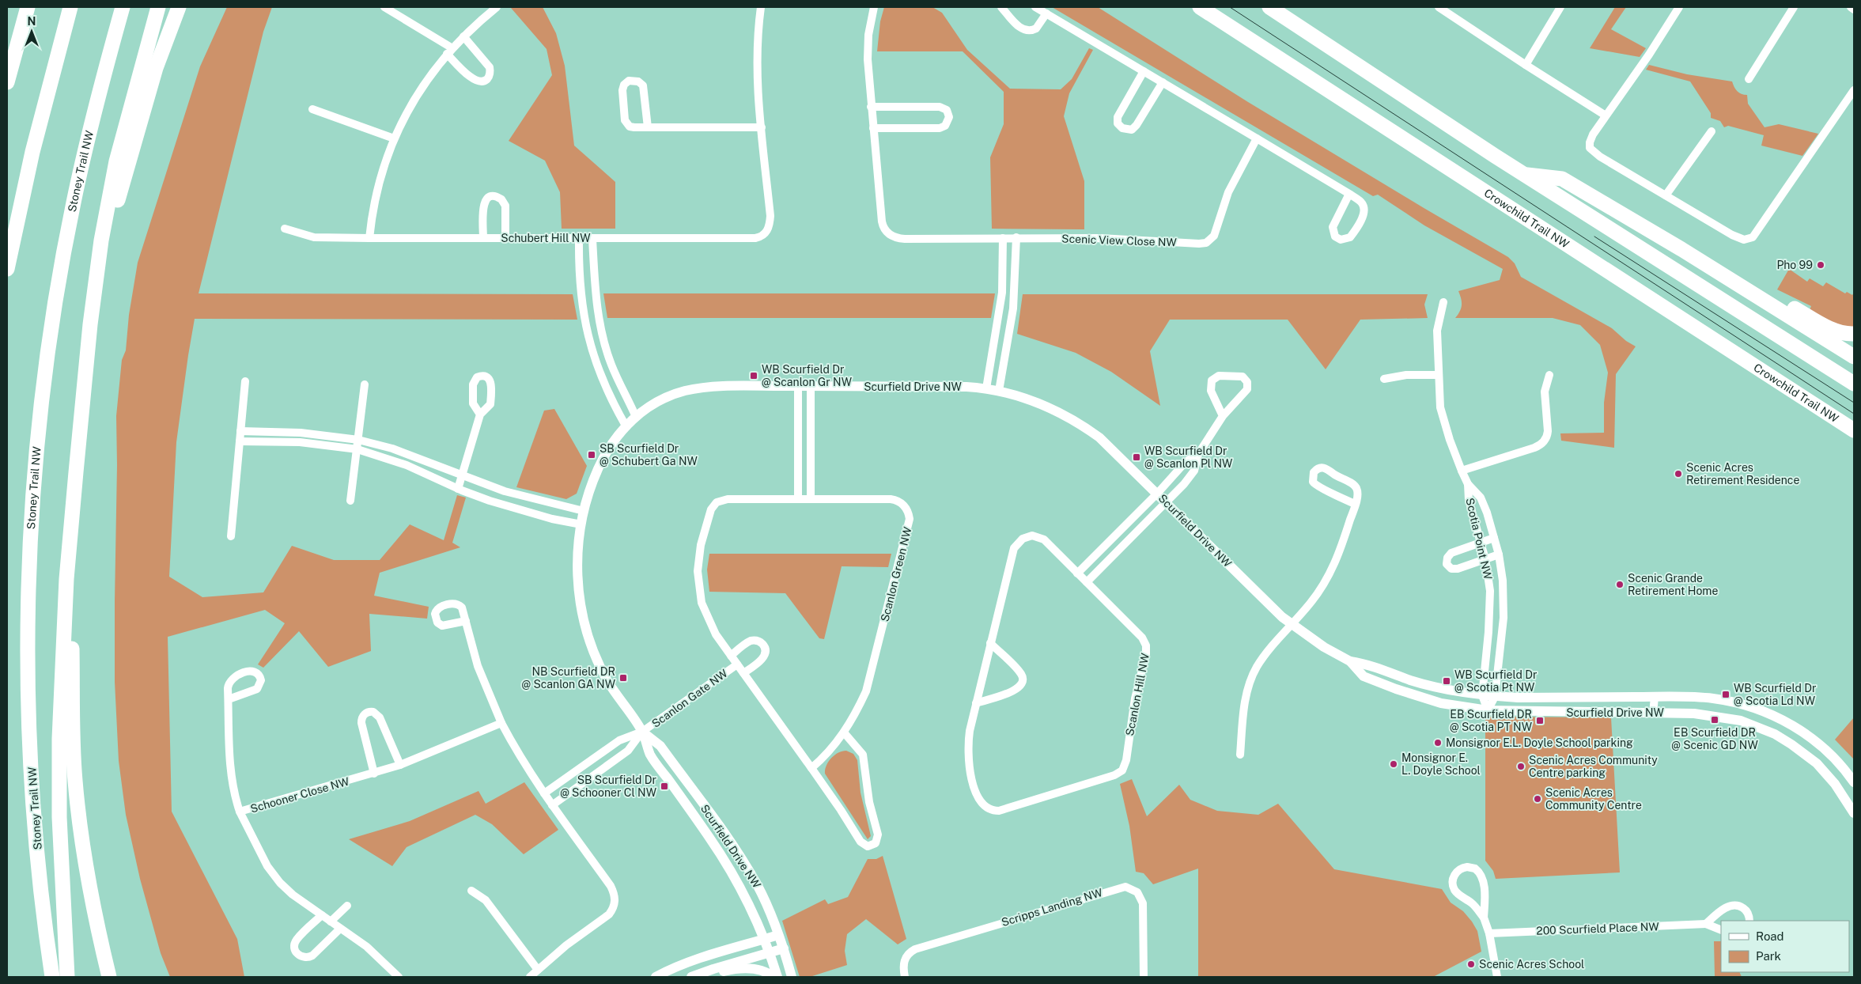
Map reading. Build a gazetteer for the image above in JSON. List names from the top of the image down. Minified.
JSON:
{"streets":{"highway":["Stoney Trail NW","Crowchild Trail NW"],"street":["Schubert Hill NW","Scenic View Close NW","Scurfield Drive NW","Scotia Point NW","Scanlon Green NW","Scanlon Hill NW","Scanlon Gate NW","Schooner Close NW","Scripps Landing NW","200 Scurfield Place NW"]},"crossings":[["Scurfield Drive NW","Scotia Point NW"],["Scurfield Drive NW","Scanlon Gate NW"],["Scanlon Green NW","Scanlon Gate NW"]],"places":{"other":["Pho 99","Scenic Acres Retirement Residence","Scenic Grande Retirement Home","Monsignor E.L. Doyle School parking","Monsignor E. L. Doyle School","Scenic Acres Community Centre parking","Scenic Acres Community Centre","Scenic Acres School"],"transit":["WB Scurfield Dr @ Scanlon Gr NW","SB Scurfield Dr @ Schubert Ga NW","WB Scurfield Dr @ Scanlon Pl NW","NB Scurfield DR @ Scanlon GA NW","WB Scurfield Dr @ Scotia Pt NW","WB Scurfield Dr @ Scotia Ld NW","EB Scurfield DR @ Scenic GD NW","EB Scurfield DR @ Scotia PT NW","SB Scurfield Dr @ Schooner Cl NW"]},"legend":["Road","Park"],"north":"top"}
